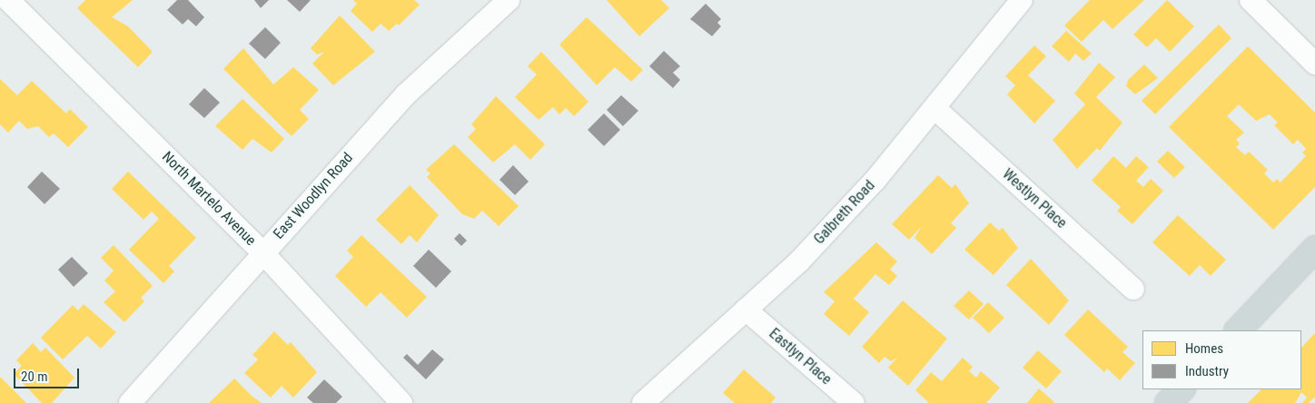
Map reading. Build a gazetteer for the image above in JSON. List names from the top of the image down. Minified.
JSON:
{"streets":{"street":["East Woodlyn Road","North Martelo Avenue","Westlyn Place","Galbreth Road","Eastlyn Place"]},"crossings":[["East Woodlyn Road","North Martelo Avenue"],["Westlyn Place","Galbreth Road"],["Galbreth Road","Eastlyn Place"]],"legend":["Homes","Industry"],"scale_bar":"20 m"}
